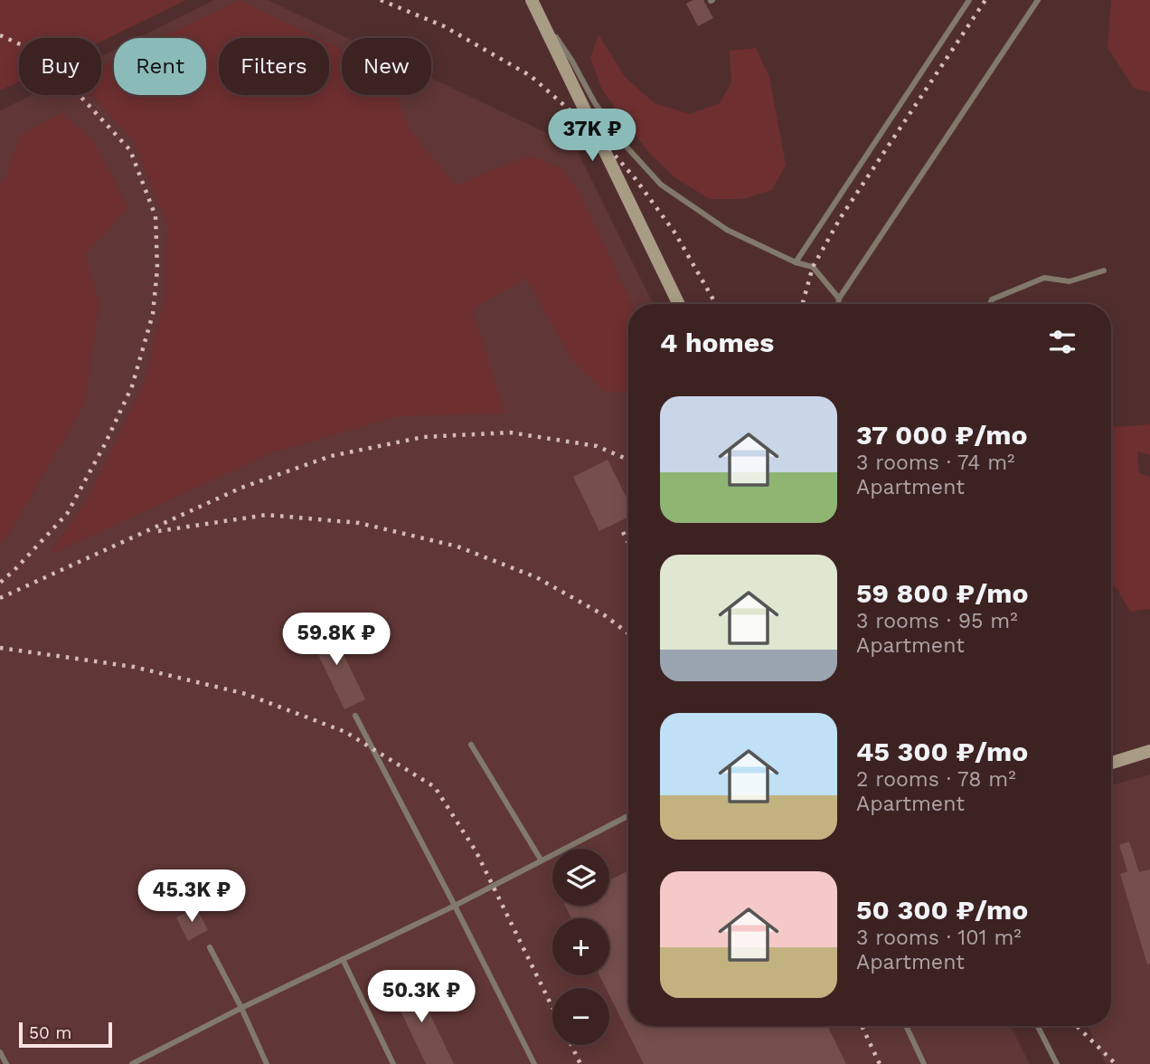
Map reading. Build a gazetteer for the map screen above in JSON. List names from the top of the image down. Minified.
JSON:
{"scale_bar":"50 m","page":{"chip":["Buy","Rent","Filters","New"],"price":["37K ₽","59.8K ₽","45.3K ₽","50.3K ₽"],"heading":"4 homes","list":[{"name":"37 000 ₽/mo","note":"3 rooms · 74 m² · Apartment"},{"name":"59 800 ₽/mo","note":"3 rooms · 95 m² · Apartment"},{"name":"45 300 ₽/mo","note":"2 rooms · 78 m² · Apartment"},{"name":"50 300 ₽/mo","note":"3 rooms · 101 m² · Apartment"}],"map_buttons":["+","−"],"scale":"50 m"}}
